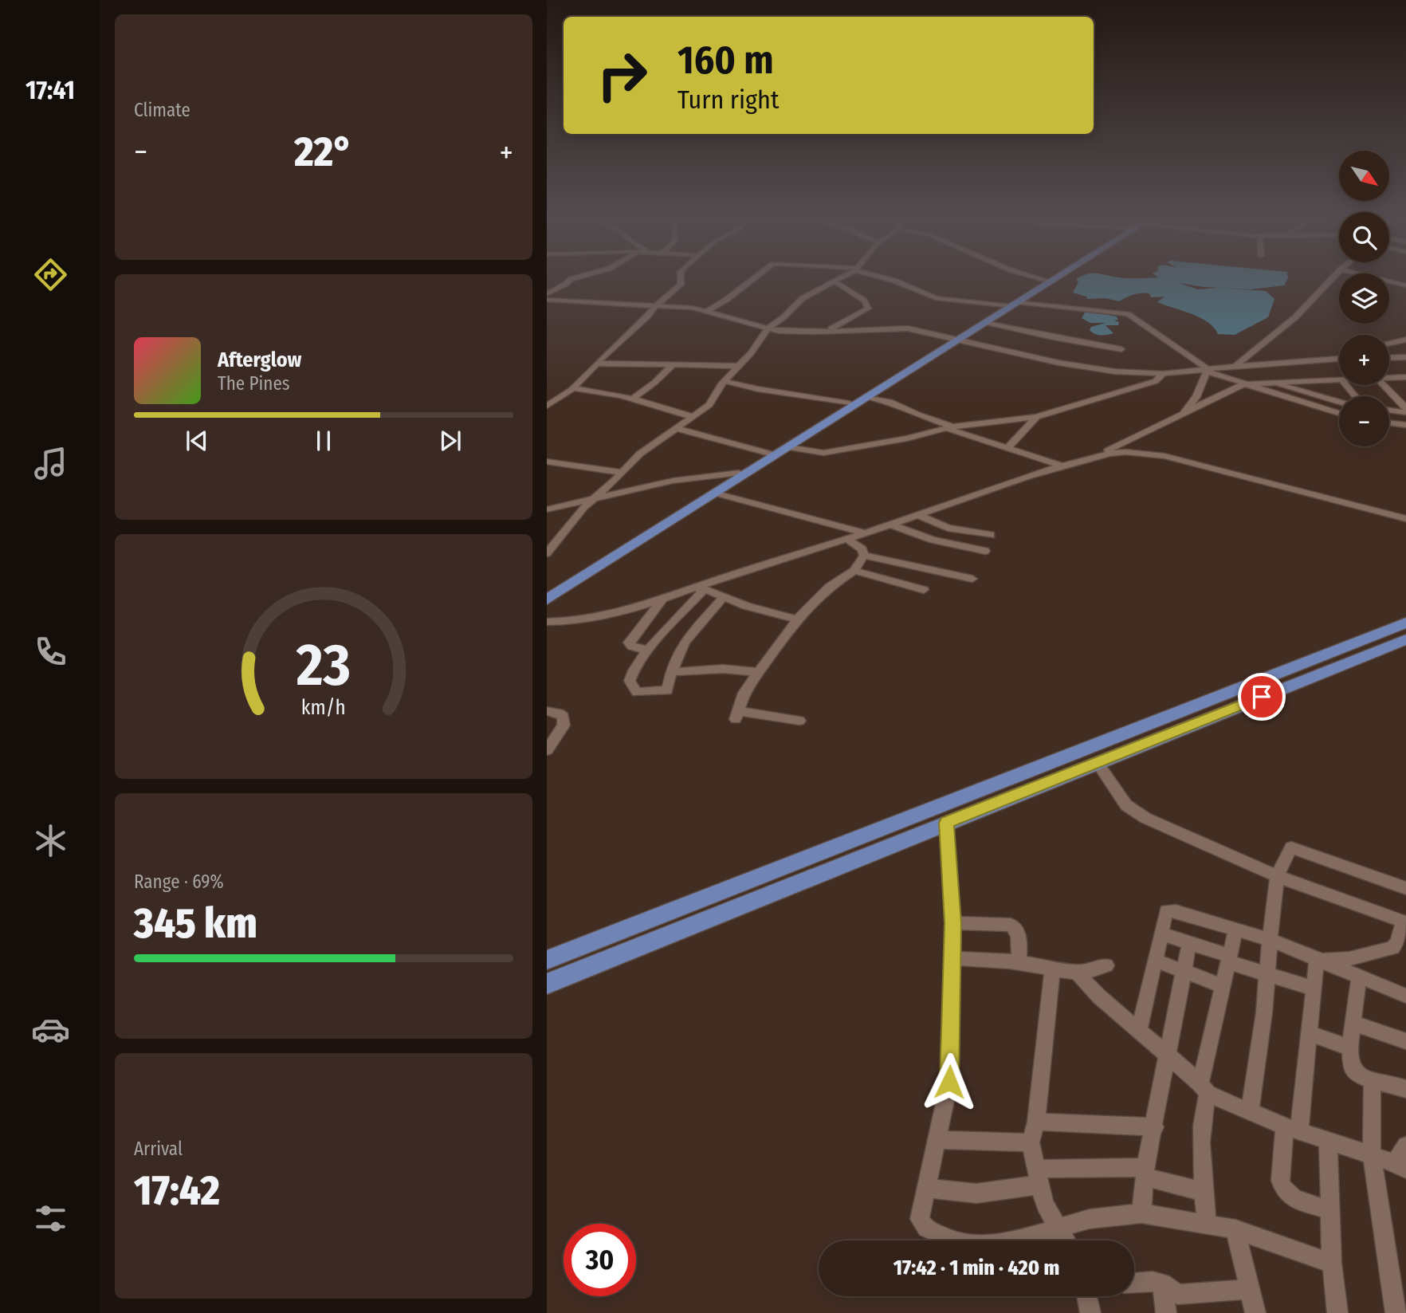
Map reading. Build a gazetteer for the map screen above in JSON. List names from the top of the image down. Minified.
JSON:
{"north":"bottom right","page":{"tabs":"17:41","tile":["Climate",["Range · 69%","345 km"],["Arrival","17:42"]],"turn":["160 m","Turn right"],"heat":["−","22°","+"],"map_buttons":["+","−"],"song":["Afterglow","The Pines"],"limit":"30","trip":"17:42 · 1 min · 420 m","gauge":["23","km/h"]}}
